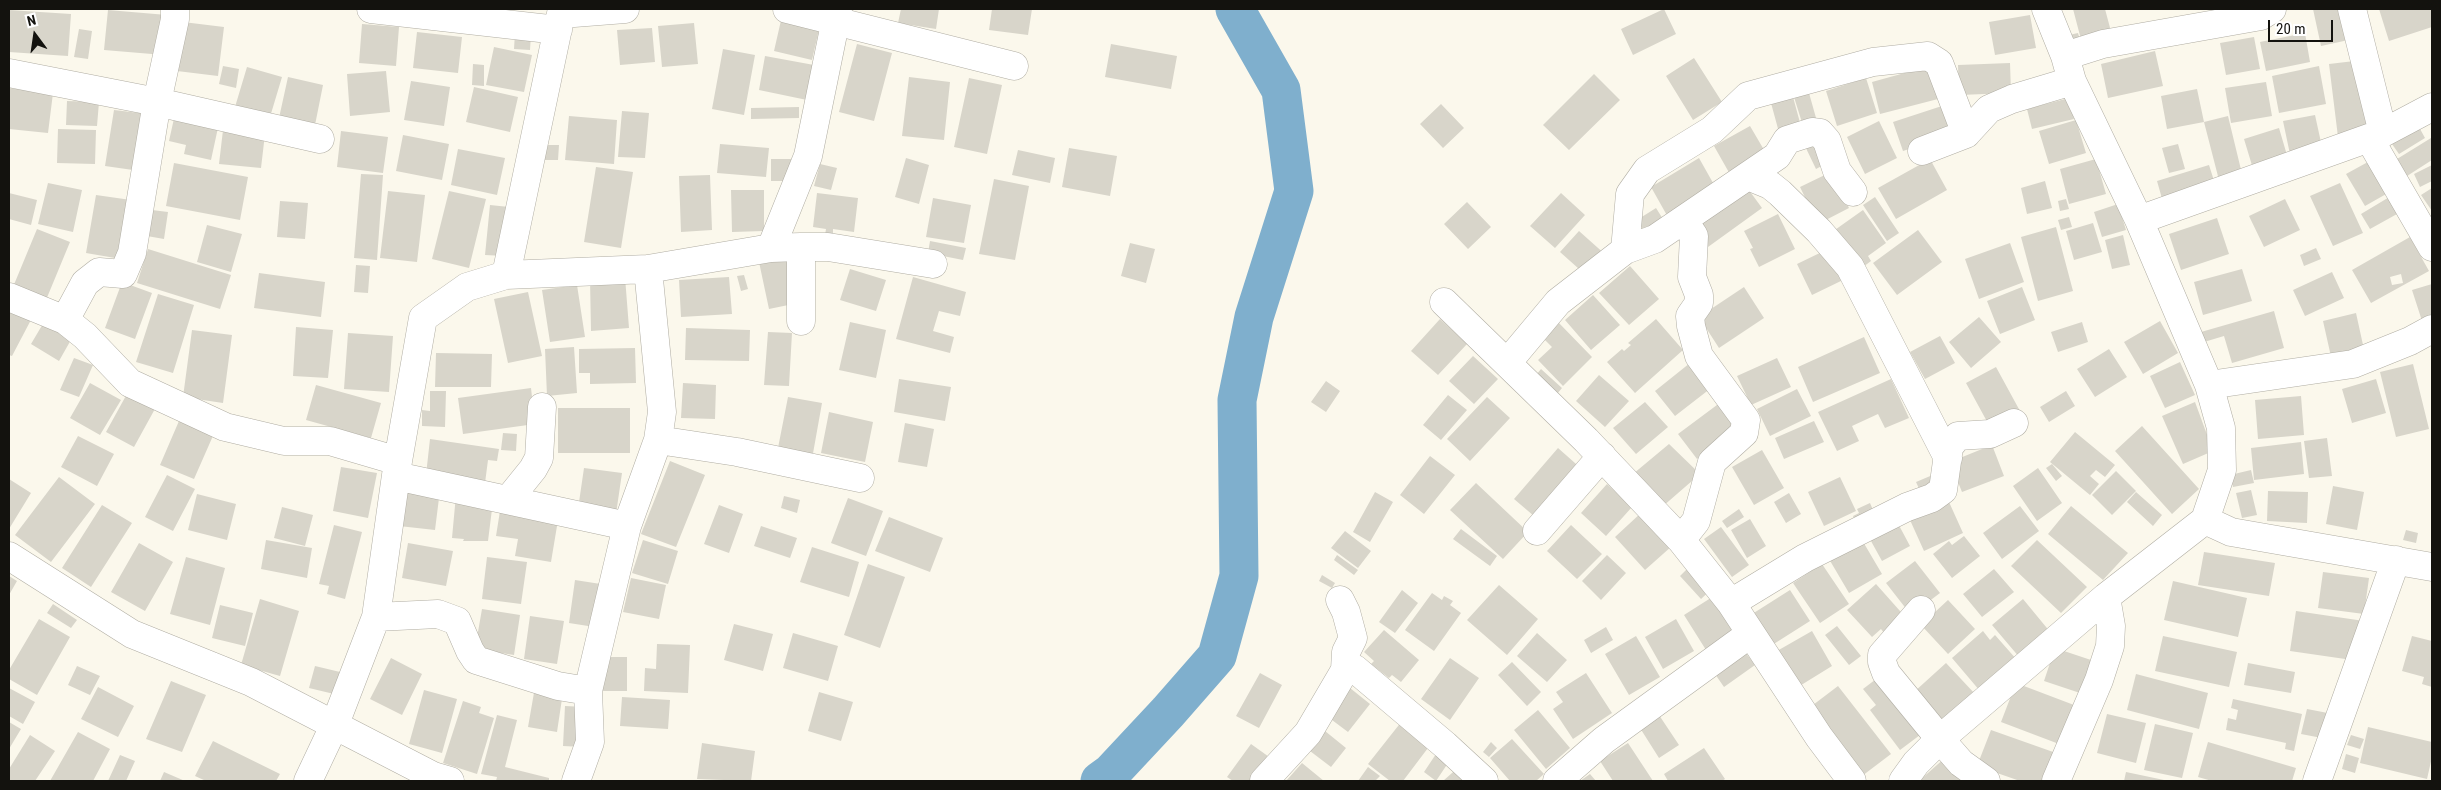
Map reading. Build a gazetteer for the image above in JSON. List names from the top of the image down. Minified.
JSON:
{"scale_bar":"20 m","north":"top"}
